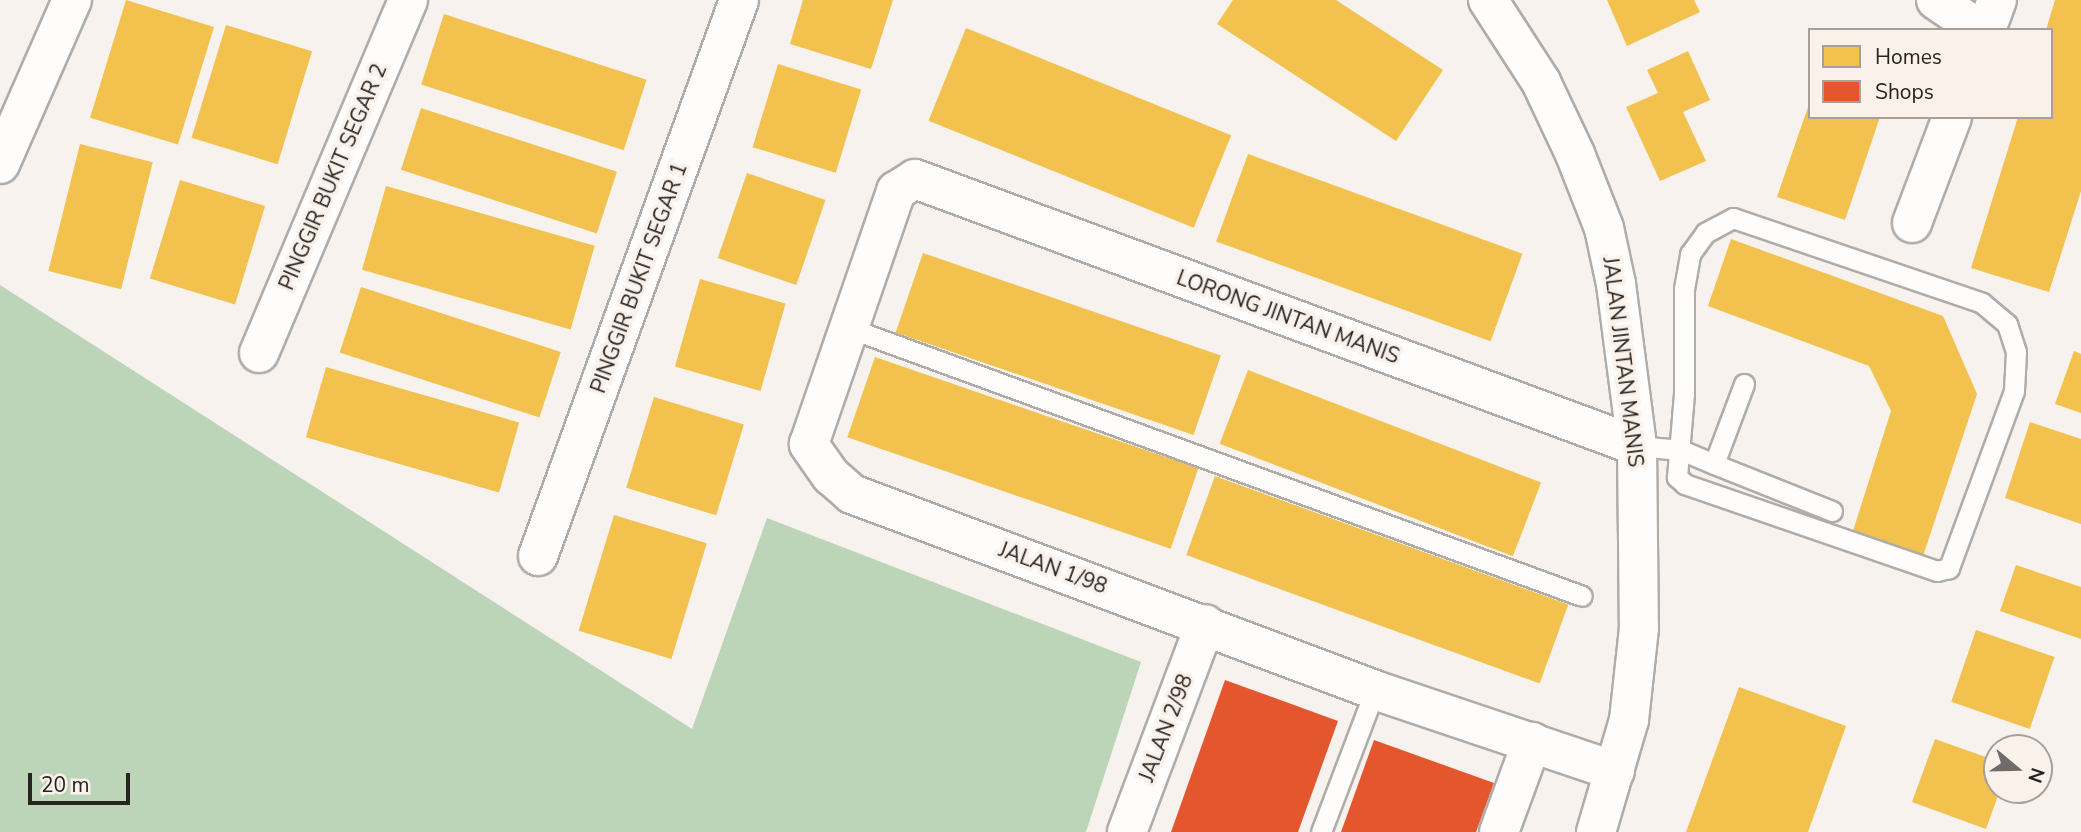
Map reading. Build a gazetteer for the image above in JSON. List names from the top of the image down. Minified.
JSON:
{"streets":{"street":["PINGGIR BUKIT SEGAR 2","PINGGIR BUKIT SEGAR 1","LORONG JINTAN MANIS","JALAN JINTAN MANIS","JALAN 1/98","JALAN 2/98"]},"crossings":[["LORONG JINTAN MANIS","JALAN JINTAN MANIS"],["LORONG JINTAN MANIS","JALAN 1/98"],["JALAN JINTAN MANIS","JALAN 1/98"],["JALAN 1/98","JALAN 2/98"]],"legend":["Homes","Shops"],"scale_bar":"20 m","north":"right"}
